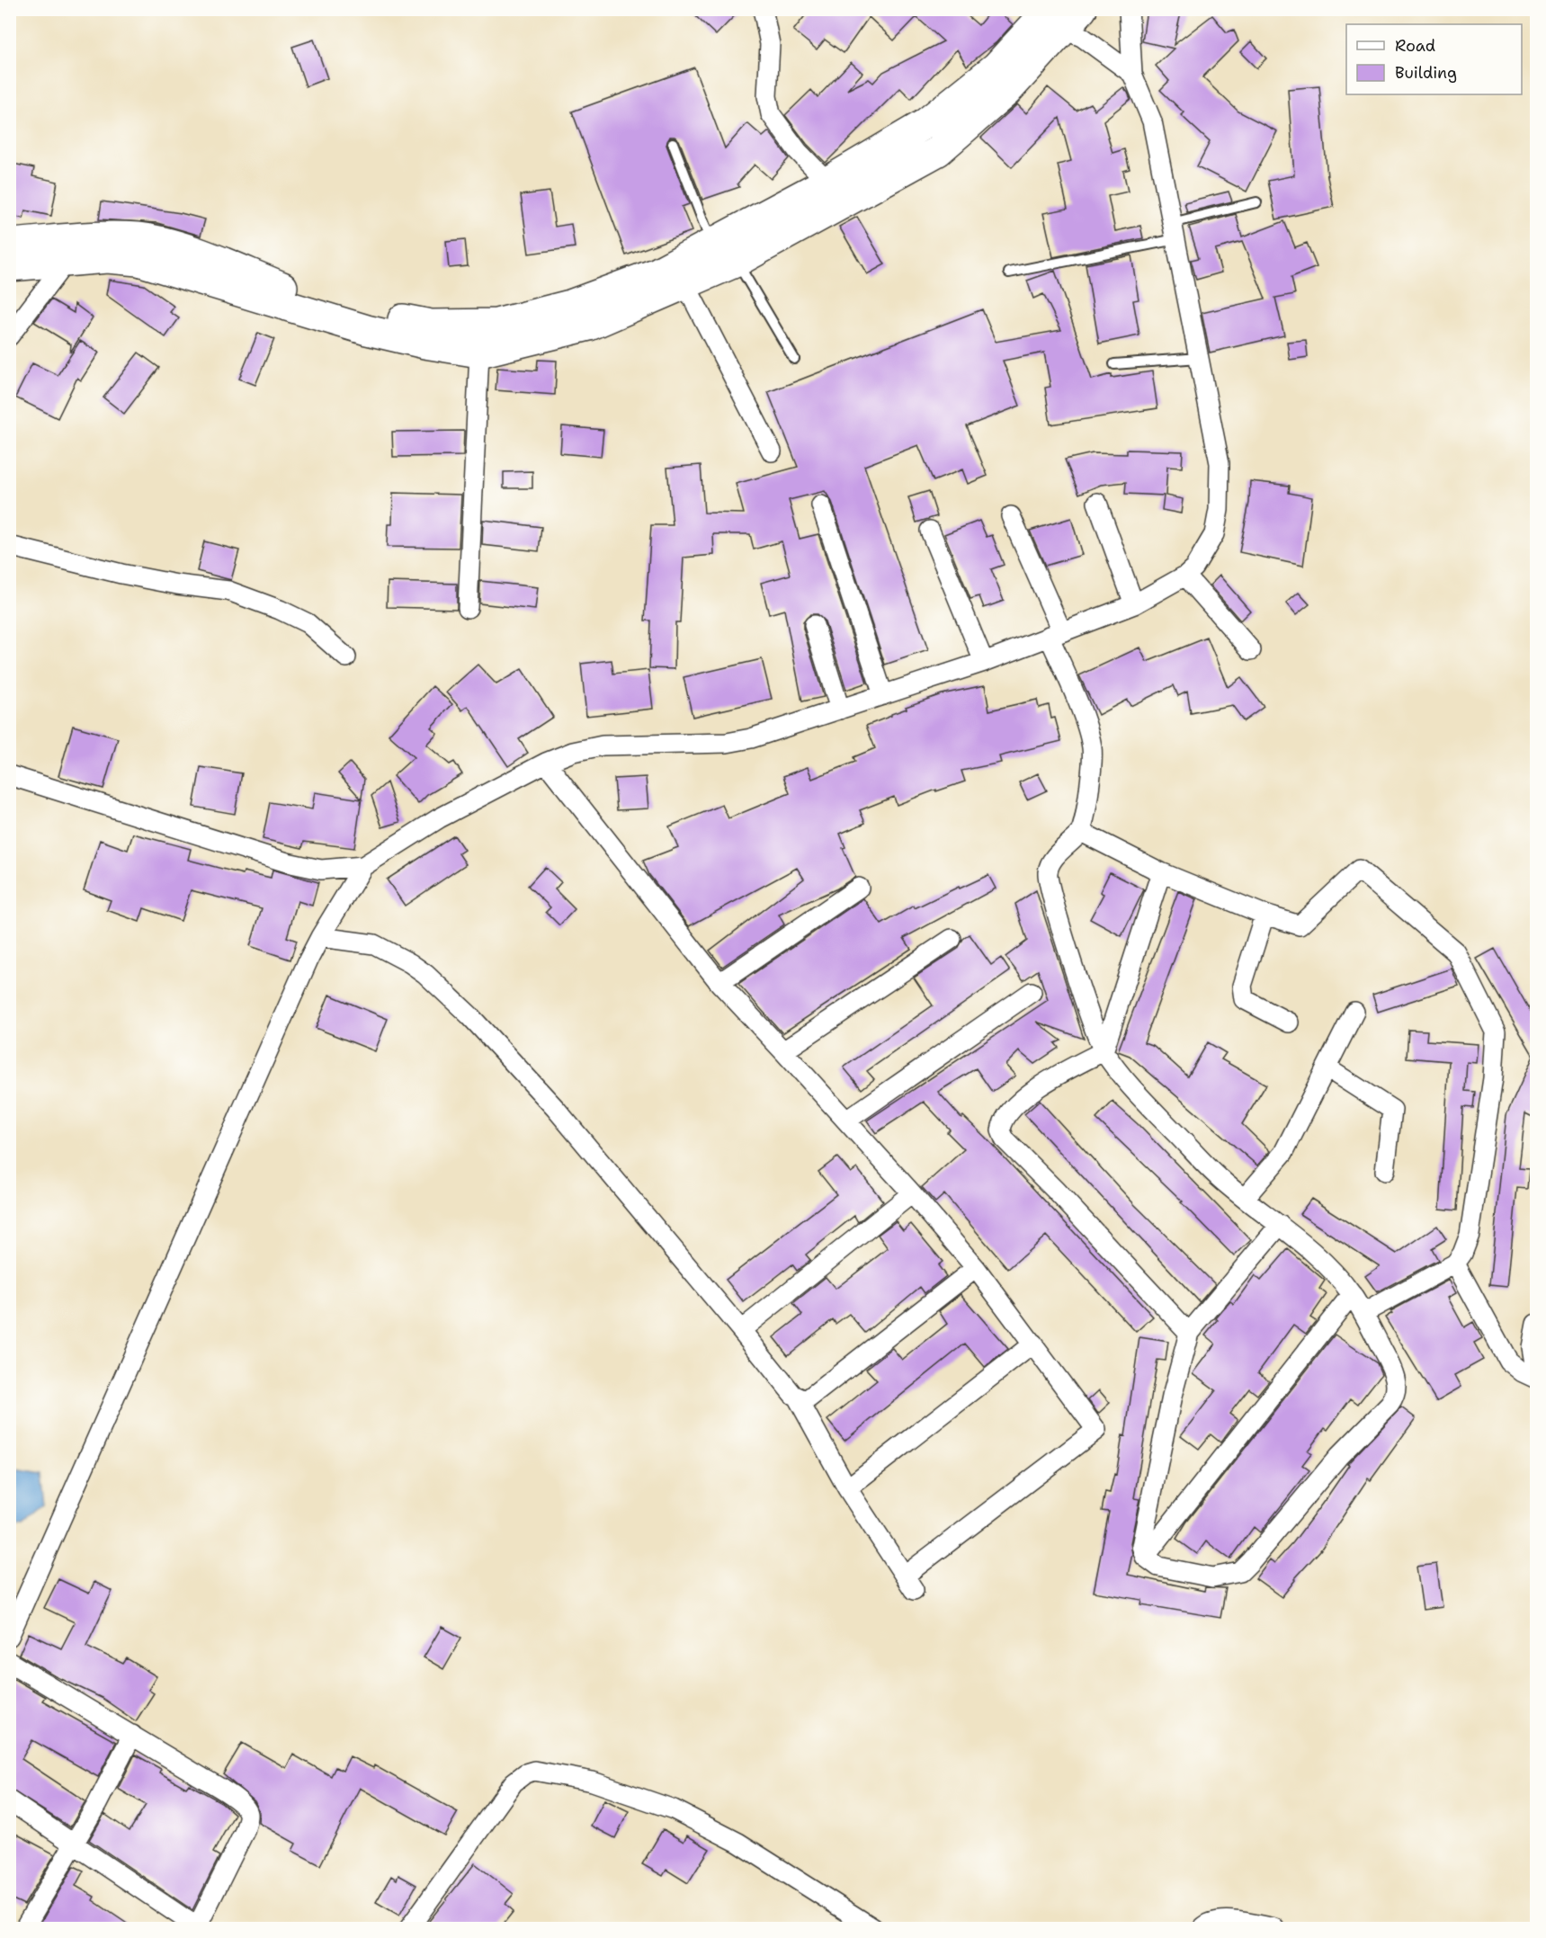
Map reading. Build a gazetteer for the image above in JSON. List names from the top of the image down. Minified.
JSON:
{"legend":["Road","Building"]}
